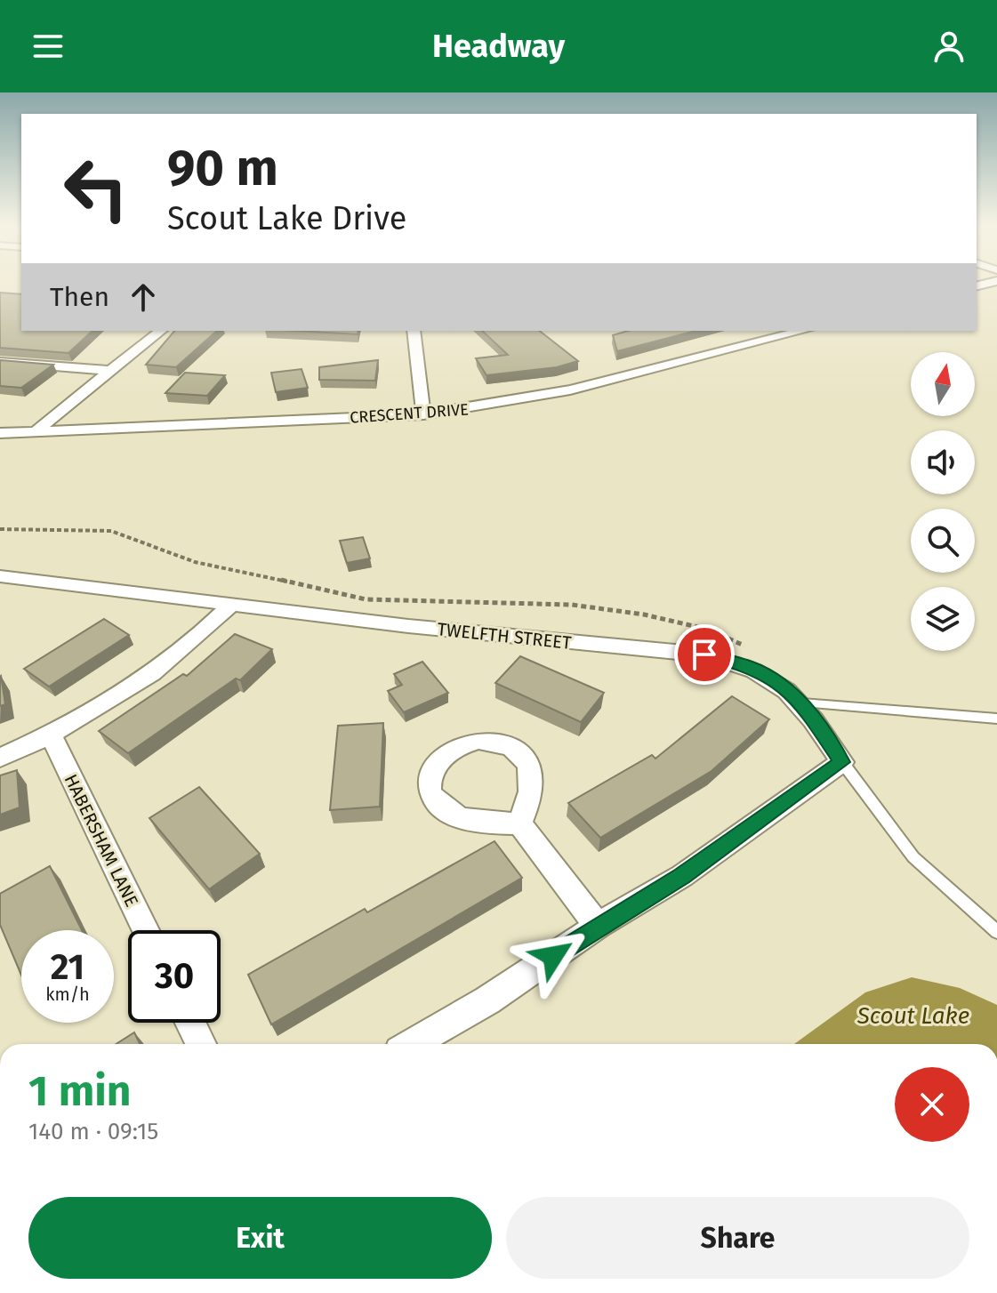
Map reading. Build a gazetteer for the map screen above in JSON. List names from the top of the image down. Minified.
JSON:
{"streets":{"street":["CRESCENT DRIVE","TWELFTH STREET","HABERSHAM LANE"]},"water":["Scout Lake"],"north":"top","page":{"header":"Headway","turn":["90 m","Scout Lake Drive"],"then":"Then","speed":"21 km/h","limit":"30","heading":["1 min","140 m · 09:15"],"buttons":["Exit","Share"]}}
